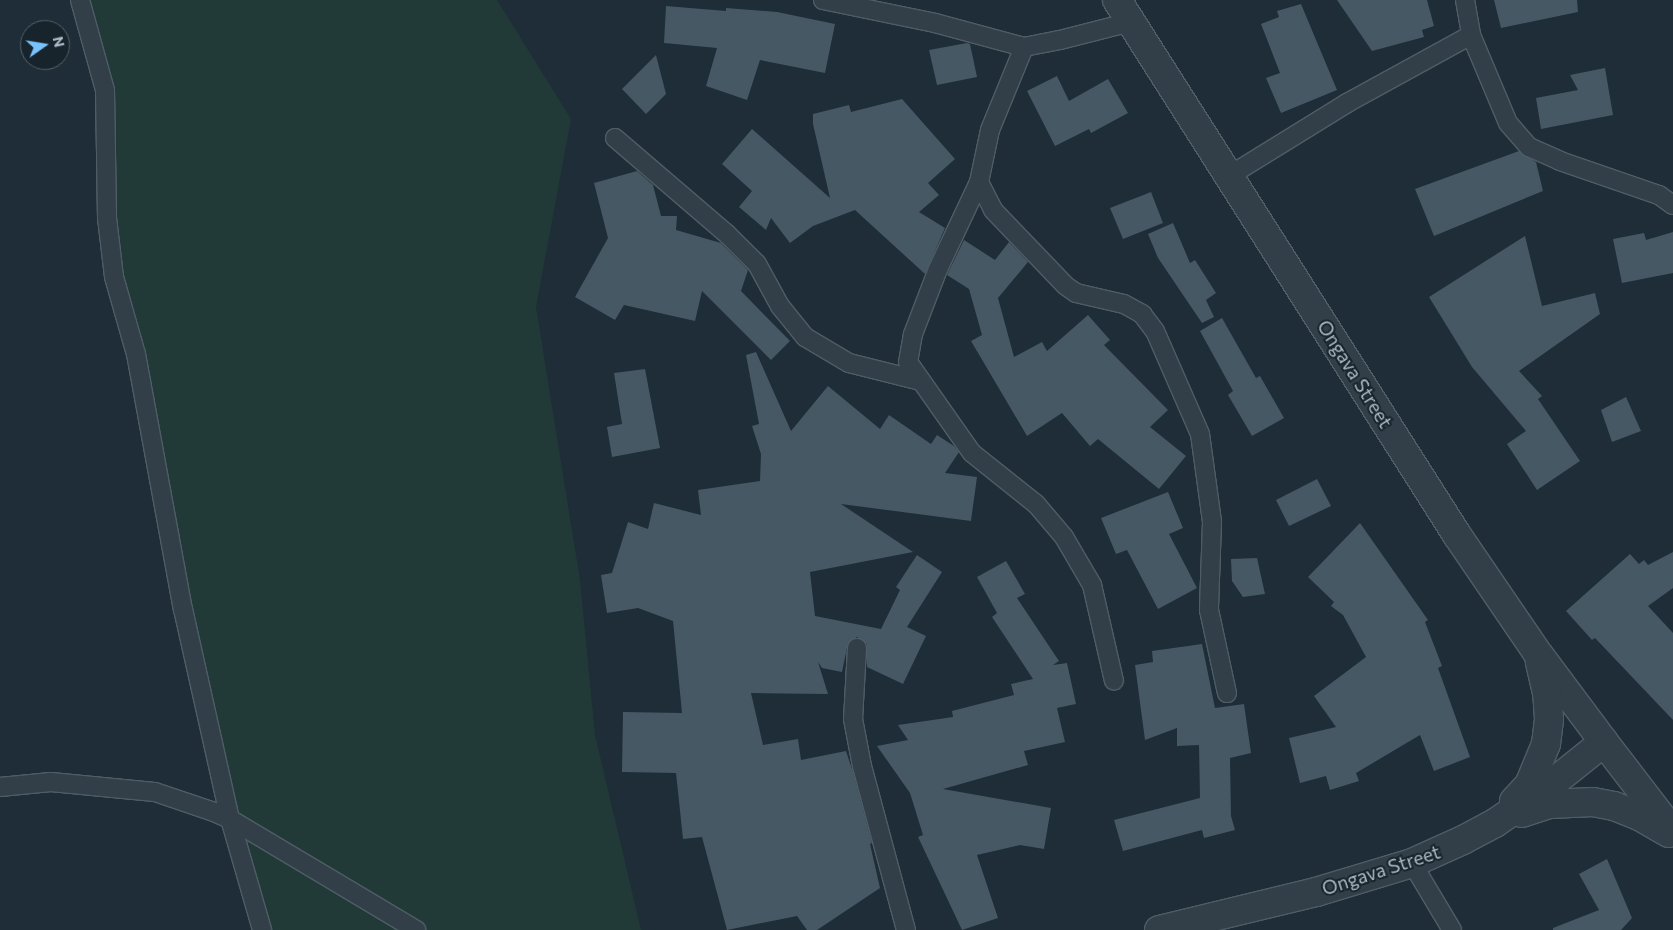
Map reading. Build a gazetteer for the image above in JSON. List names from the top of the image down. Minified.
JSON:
{"streets":{"street":["Ongava Street"]},"north":"right"}
